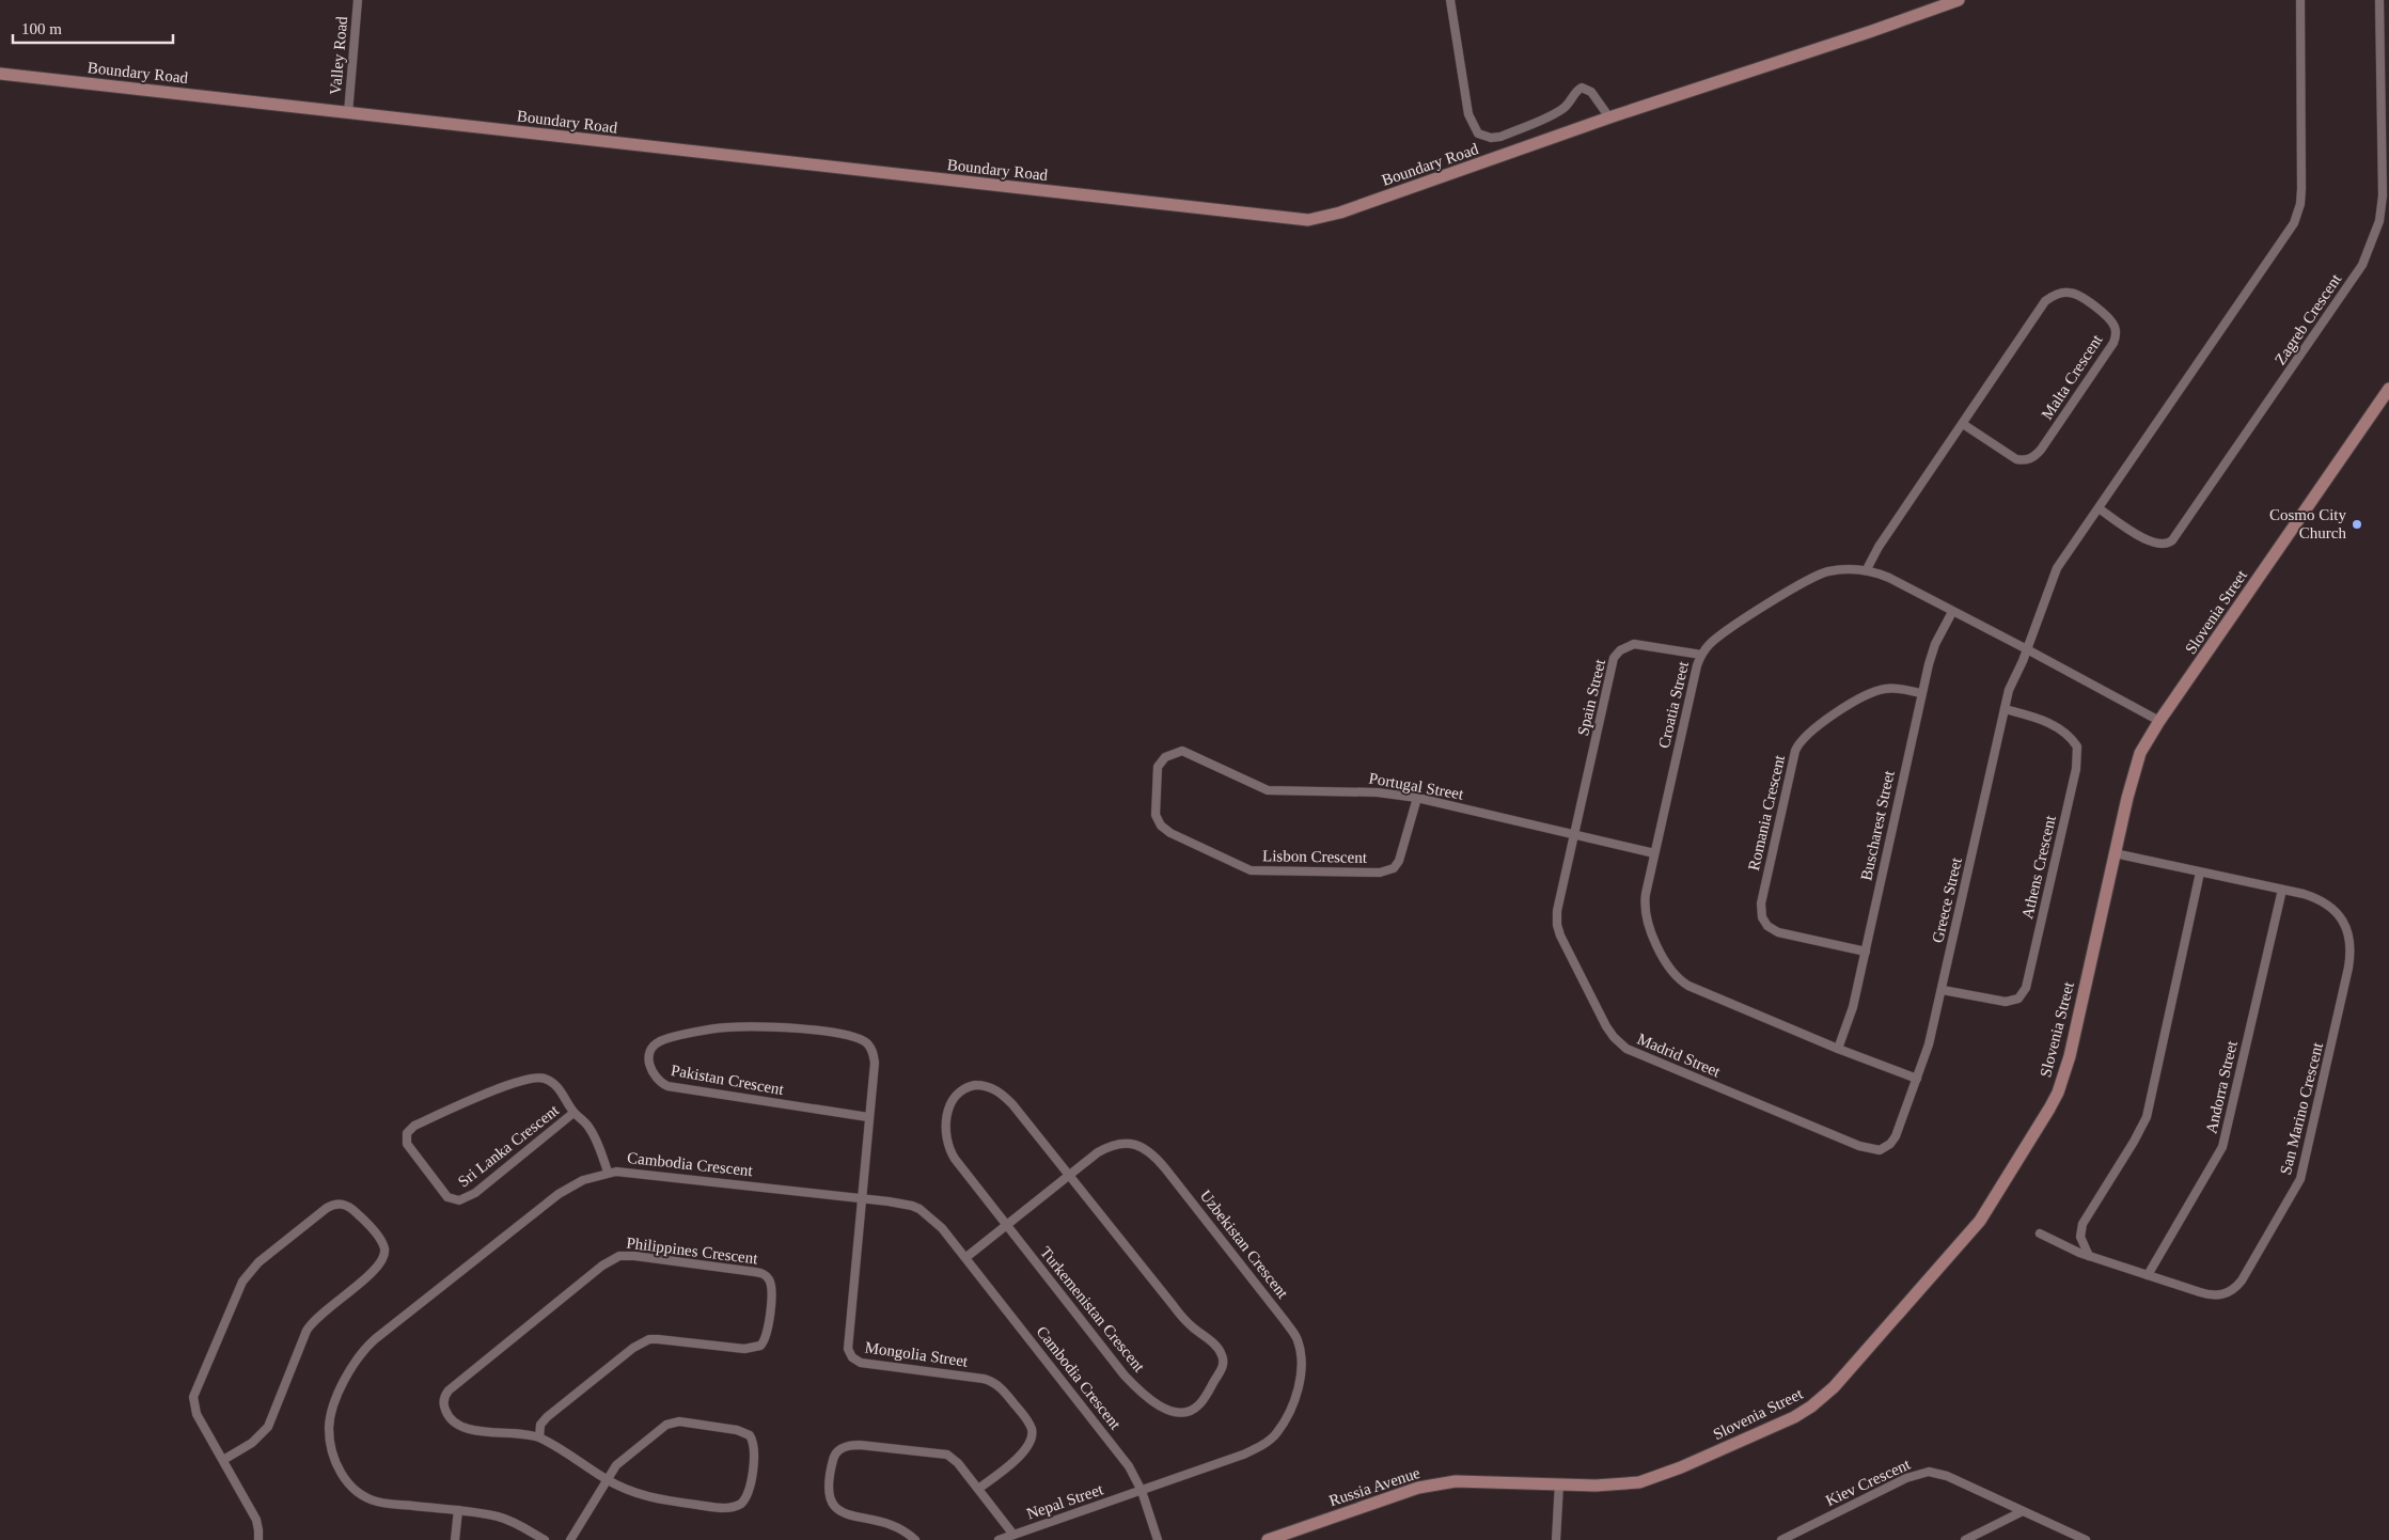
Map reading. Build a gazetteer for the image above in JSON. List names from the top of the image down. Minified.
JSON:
{"streets":{"street":["Valley Road","Boundary Road","Zagreb Crescent","Malta Crescent","Slovenia Street","Spain Street","Croatia Street","Portugal Street","Romania Crescent","Buscharest Street","Lisbon Crescent","Athens Crescent","Greece Street","Madrid Street","Pakistan Crescent","Andorra Street","San Marino Crescent","Sri Lanka Crescent","Cambodia Crescent","Uzbekistan Crescent","Philippines Crescent","Turkemenistan Crescent","Mongolia Street","Kiev Crescent","Russia Avenue","Nepal Street"]},"crossings":[["Valley Road","Boundary Road"],["Malta Crescent","Croatia Street"],["Slovenia Street","Croatia Street"],["Slovenia Street","San Marino Crescent"],["Slovenia Street","Russia Avenue"],["Spain Street","Croatia Street"],["Spain Street","Portugal Street"],["Spain Street","Madrid Street"],["Croatia Street","Portugal Street"],["Croatia Street","Buscharest Street"],["Croatia Street","Greece Street"],["Portugal Street","Lisbon Crescent"],["Portugal Street","Madrid Street"],["Romania Crescent","Buscharest Street"],["Athens Crescent","Greece Street"],["Greece Street","Madrid Street"],["Pakistan Crescent","Cambodia Crescent"],["Pakistan Crescent","Mongolia Street"],["Andorra Street","San Marino Crescent"],["Sri Lanka Crescent","Cambodia Crescent"],["Cambodia Crescent","Uzbekistan Crescent"],["Cambodia Crescent","Mongolia Street"],["Cambodia Crescent","Nepal Street"],["Uzbekistan Crescent","Turkemenistan Crescent"],["Uzbekistan Crescent","Nepal Street"]],"places":["Cosmo City Church"],"scale_bar":"100 m"}
